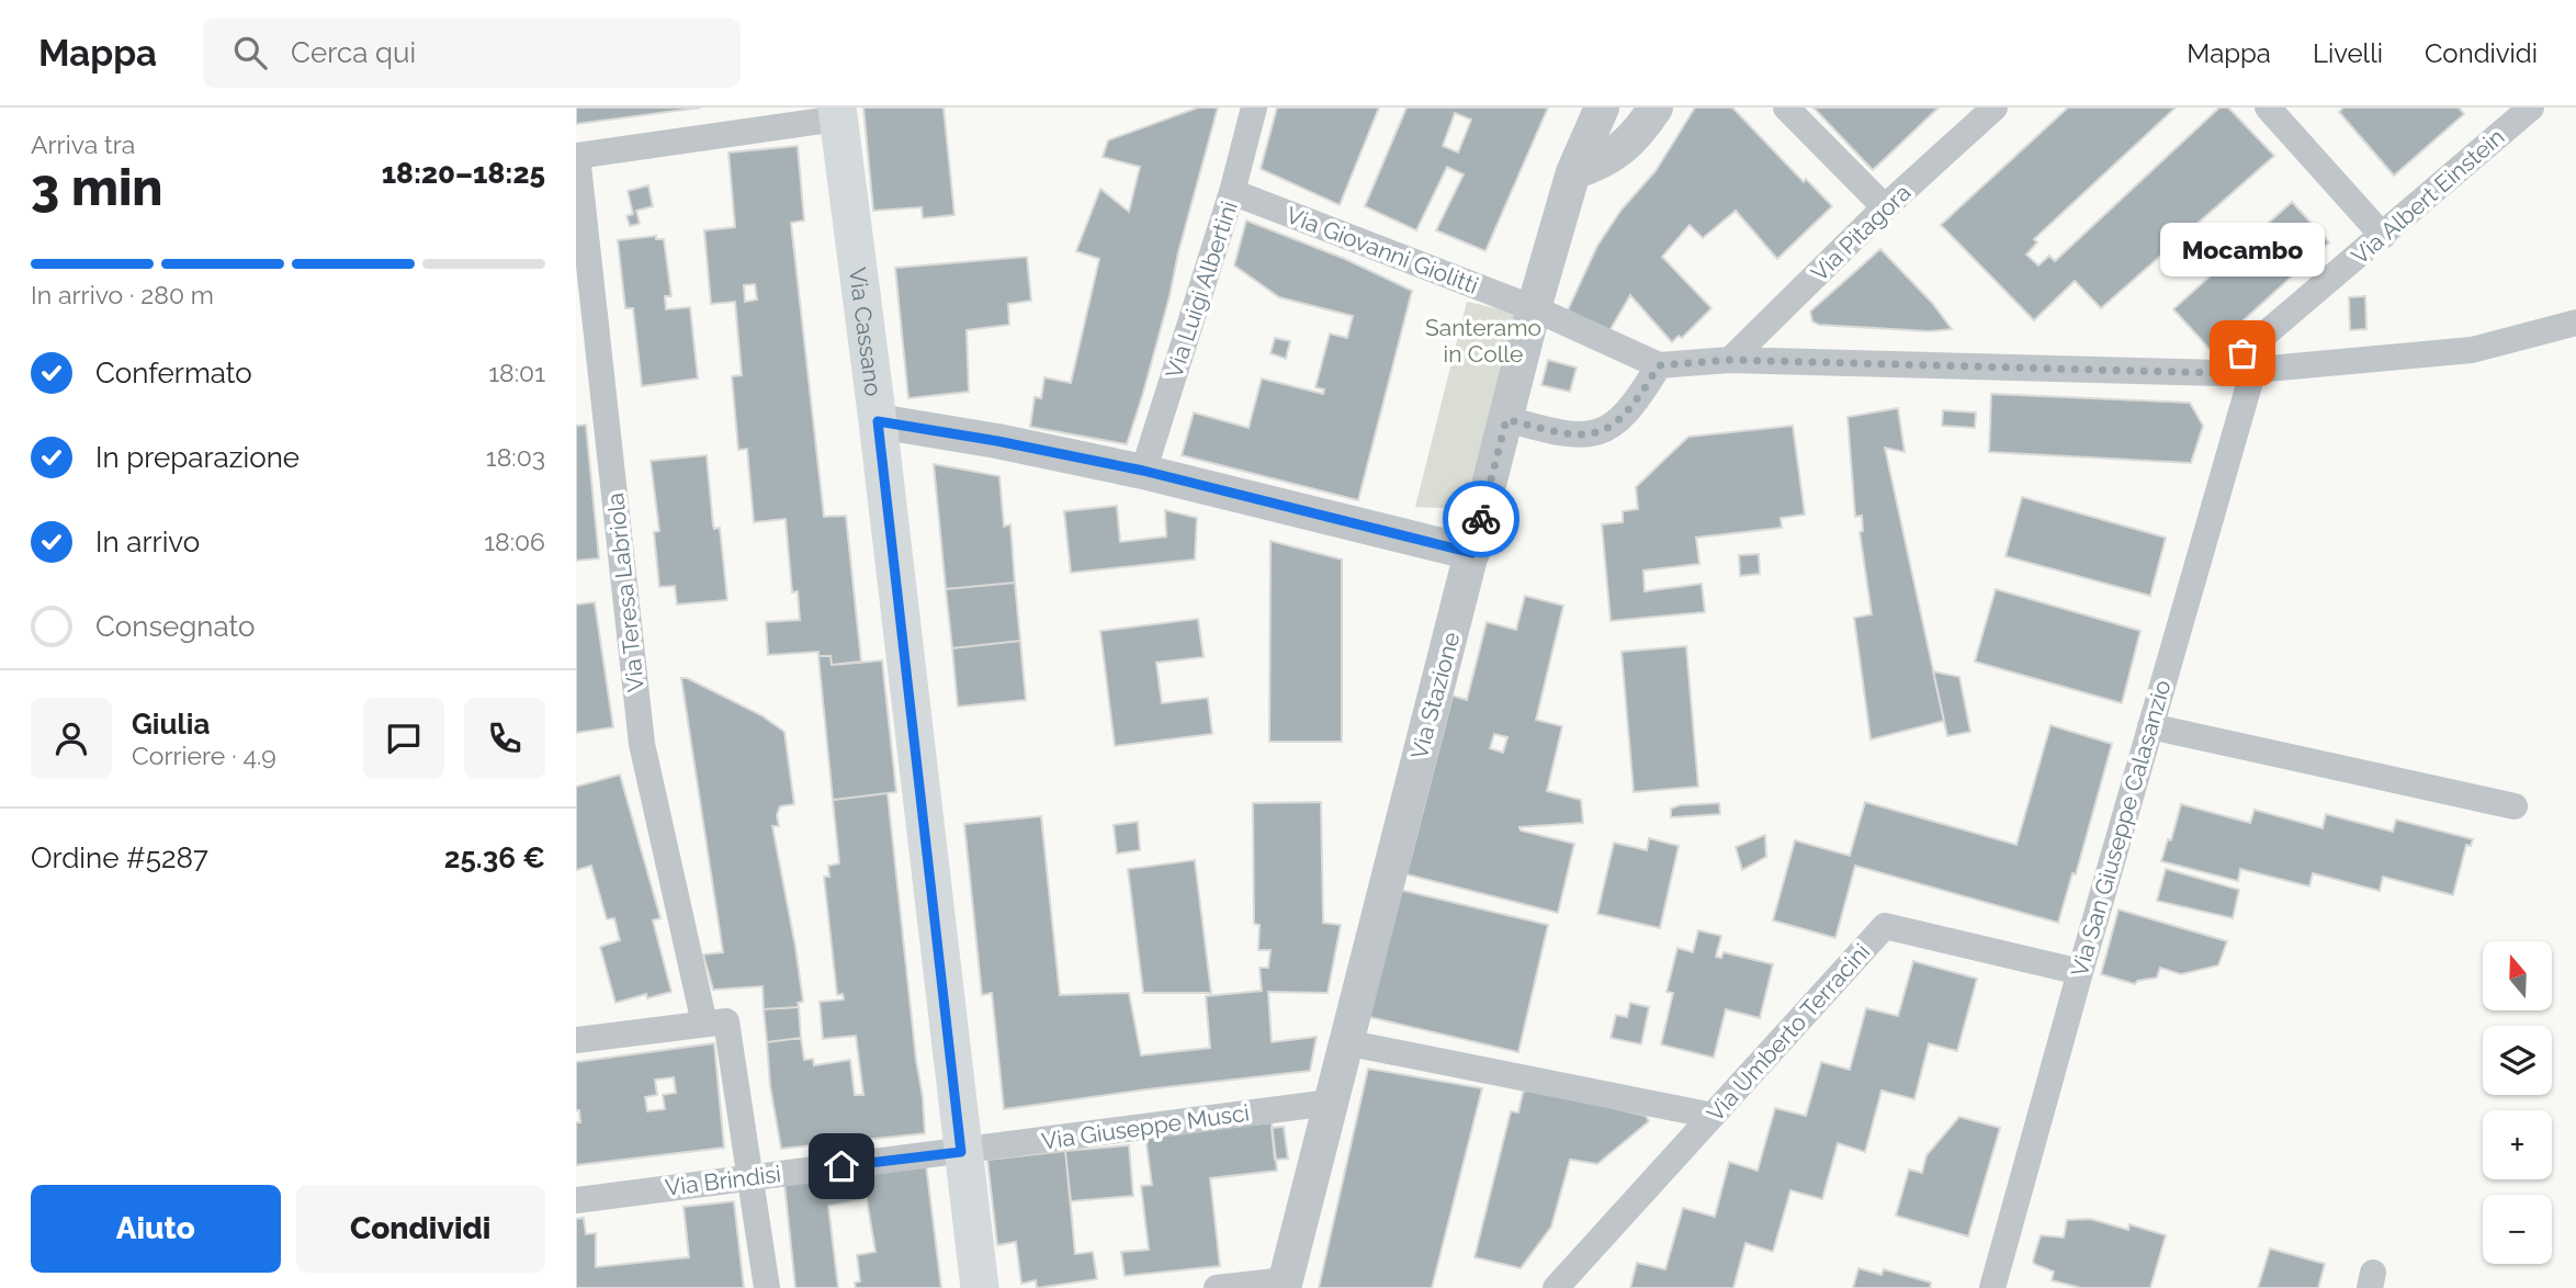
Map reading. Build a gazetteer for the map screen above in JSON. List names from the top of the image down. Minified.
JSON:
{"streets":{"main road":["Via Cassano"],"street":["Via Albert Einstein","Via Pitagora","Via Giovanni Giolitti","Via Luigi Albertini","Via Teresa Labriola","Via Stazione","Via San Giuseppe Calasanzio","Via Umberto Terracini","Via Giuseppe Musci","Via Brindisi"]},"crossings":[["Via Giovanni Giolitti","Via Luigi Albertini"],["Via Giovanni Giolitti","Via Stazione"],["Via Cassano","Via Giuseppe Musci"],["Via Cassano","Via Brindisi"],["Via Teresa Labriola","Via Brindisi"],["Via Stazione","Via Giuseppe Musci"],["Via San Giuseppe Calasanzio","Via Umberto Terracini"],["Via Giuseppe Musci","Via Brindisi"]],"parks":["Santeramo in Colle"],"places":["Mocambo"],"north":"top","page":{"header":"Mappa","search":"Cerca qui","nav":["Mappa","Livelli","Condividi"],"heading":["3 min","Arriva tra","18:20–18:25"],"panel":["Giulia","Corriere · 4.9","Ordine #5287","25.36 €"],"bubble":"Mocambo","bar":"In arrivo · 280 m","list":[["Confermato","18:01"],["In preparazione","18:03"],["In arrivo","18:06"],"Consegnato"],"map_buttons":["+","−"],"buttons":["Aiuto","Condividi"]}}
